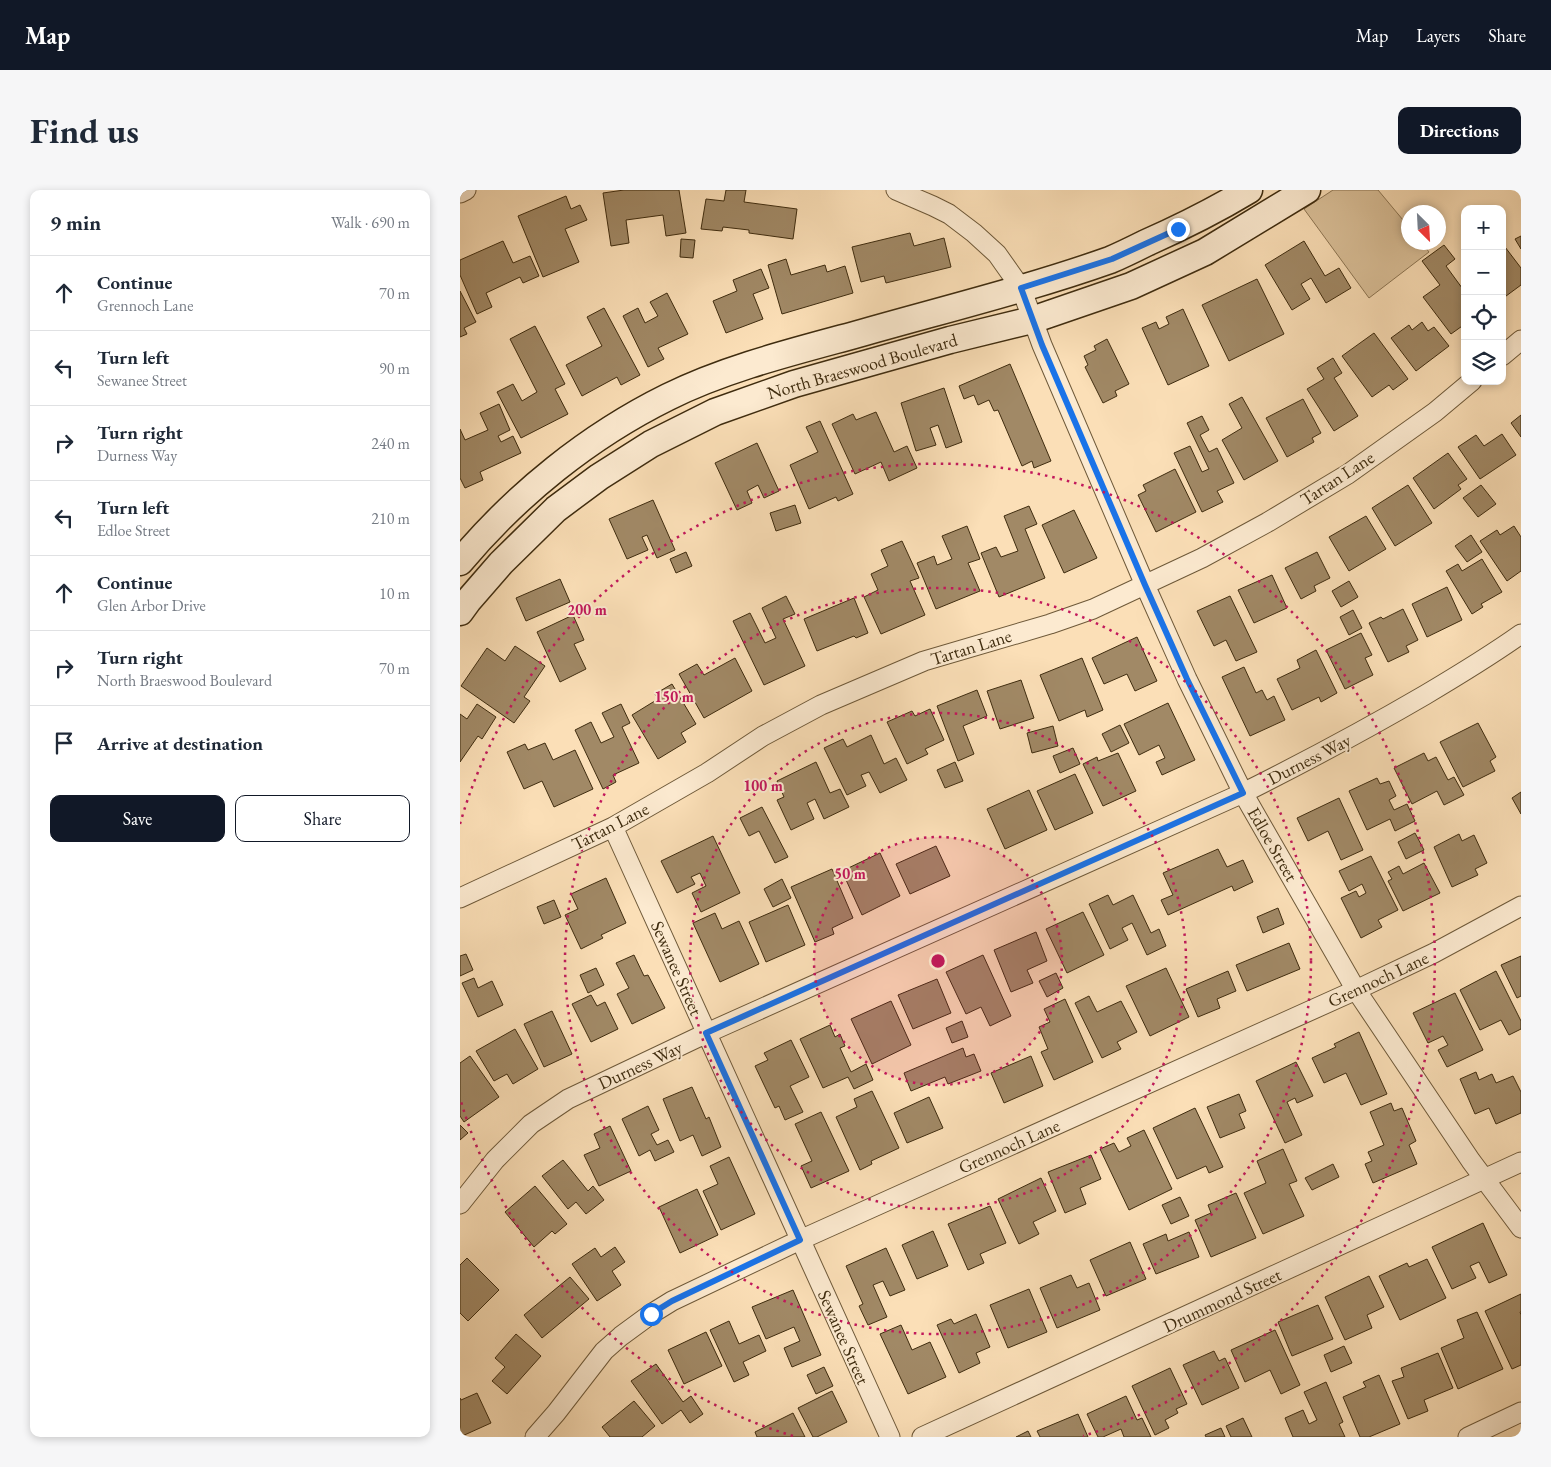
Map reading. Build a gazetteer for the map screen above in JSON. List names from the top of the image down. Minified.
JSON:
{"streets":{"main road":["North Braeswood Boulevard"],"street":["Tartan Lane","Durness Way","Edloe Street","Sewanee Street","Grennoch Lane","Drummond Street"]},"crossings":[["North Braeswood Boulevard","Edloe Street"],["Tartan Lane","Edloe Street"],["Tartan Lane","Sewanee Street"],["Durness Way","Edloe Street"],["Durness Way","Sewanee Street"],["Edloe Street","Grennoch Lane"],["Edloe Street","Drummond Street"],["Sewanee Street","Grennoch Lane"]],"north":"bottom right","page":{"header":"Map","nav":["Map","Layers","Share"],"buttons":["Directions",["Save","Share"]],"title":"Find us","heading":["9 min","Walk · 690 m"],"map_buttons":["+","−"],"list":[["Continue","Grennoch Lane","70 m"],["Turn left","Sewanee Street","90 m"],["Turn right","Durness Way","240 m"],["Turn left","Edloe Street","210 m"],["Continue","Glen Arbor Drive","10 m"],["Turn right","North Braeswood Boulevard","70 m"],"Arrive at destination"]},"rings":["200 m","150 m","100 m","50 m"]}
